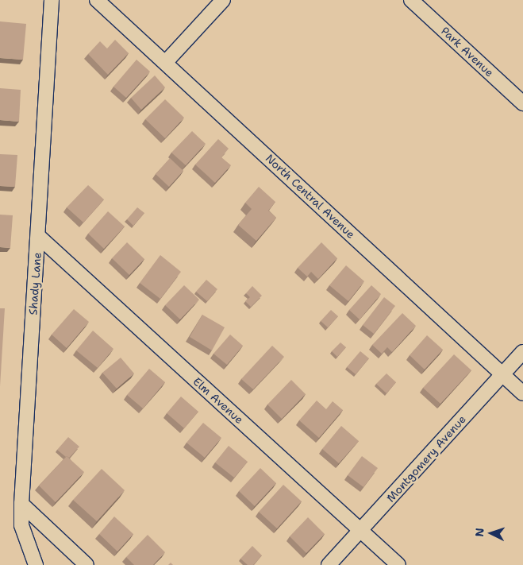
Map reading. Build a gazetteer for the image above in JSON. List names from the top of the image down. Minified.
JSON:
{"streets":{"street":["Park Avenue","North Central Avenue","Shady Lane","Elm Avenue","Montgomery Avenue"]},"crossings":[["North Central Avenue","Montgomery Avenue"],["Shady Lane","Elm Avenue"],["Elm Avenue","Montgomery Avenue"]],"north":"left"}
